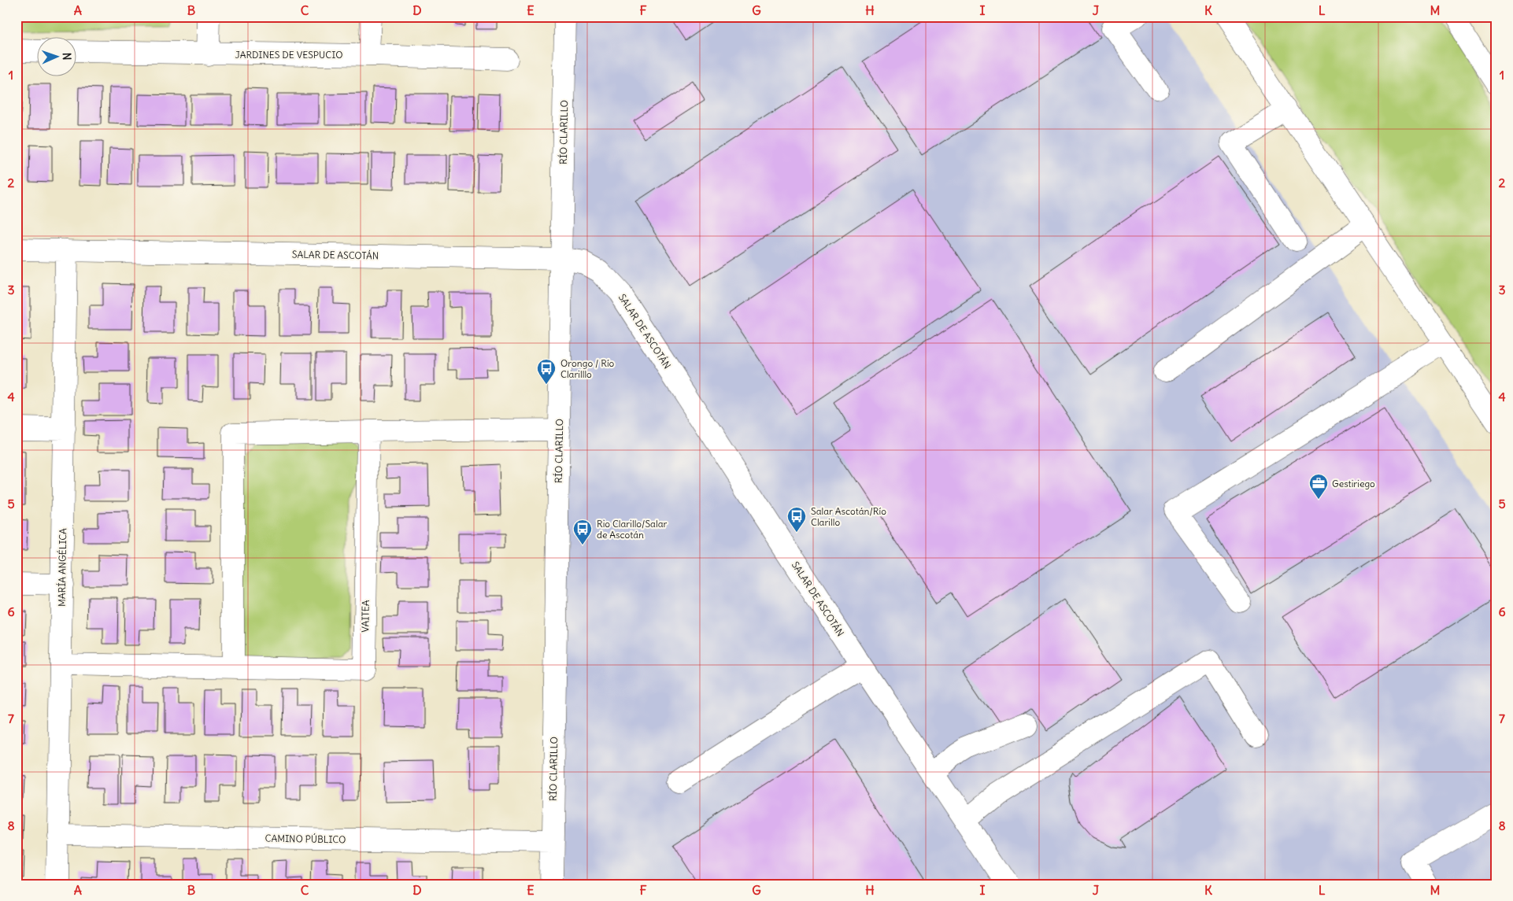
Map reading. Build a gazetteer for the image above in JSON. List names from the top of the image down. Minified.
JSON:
{"streets":{"street":["JARDINES DE VESPUCIO","RÍO CLARILLO","SALAR DE ASCOTÁN","MARÍA ANGÉLICA","VAITEA","CAMINO PÚBLICO"]},"crossings":[["RÍO CLARILLO","SALAR DE ASCOTÁN"],["RÍO CLARILLO","CAMINO PÚBLICO"],["SALAR DE ASCOTÁN","MARÍA ANGÉLICA"],["MARÍA ANGÉLICA","VAITEA"],["MARÍA ANGÉLICA","CAMINO PÚBLICO"]],"places":{"bus stop":["Orongo / Río Clarilllo","Salar Ascotán/Río Clarillo","Rio Clarillo/Salar de Ascotán"],"office":["Gestiriego"]},"north":"right","grid":{"columns":["A","B","C","D","E","F","G","H","I","J","K","L","M"],"rows":["1","2","3","4","5","6","7","8"]}}
